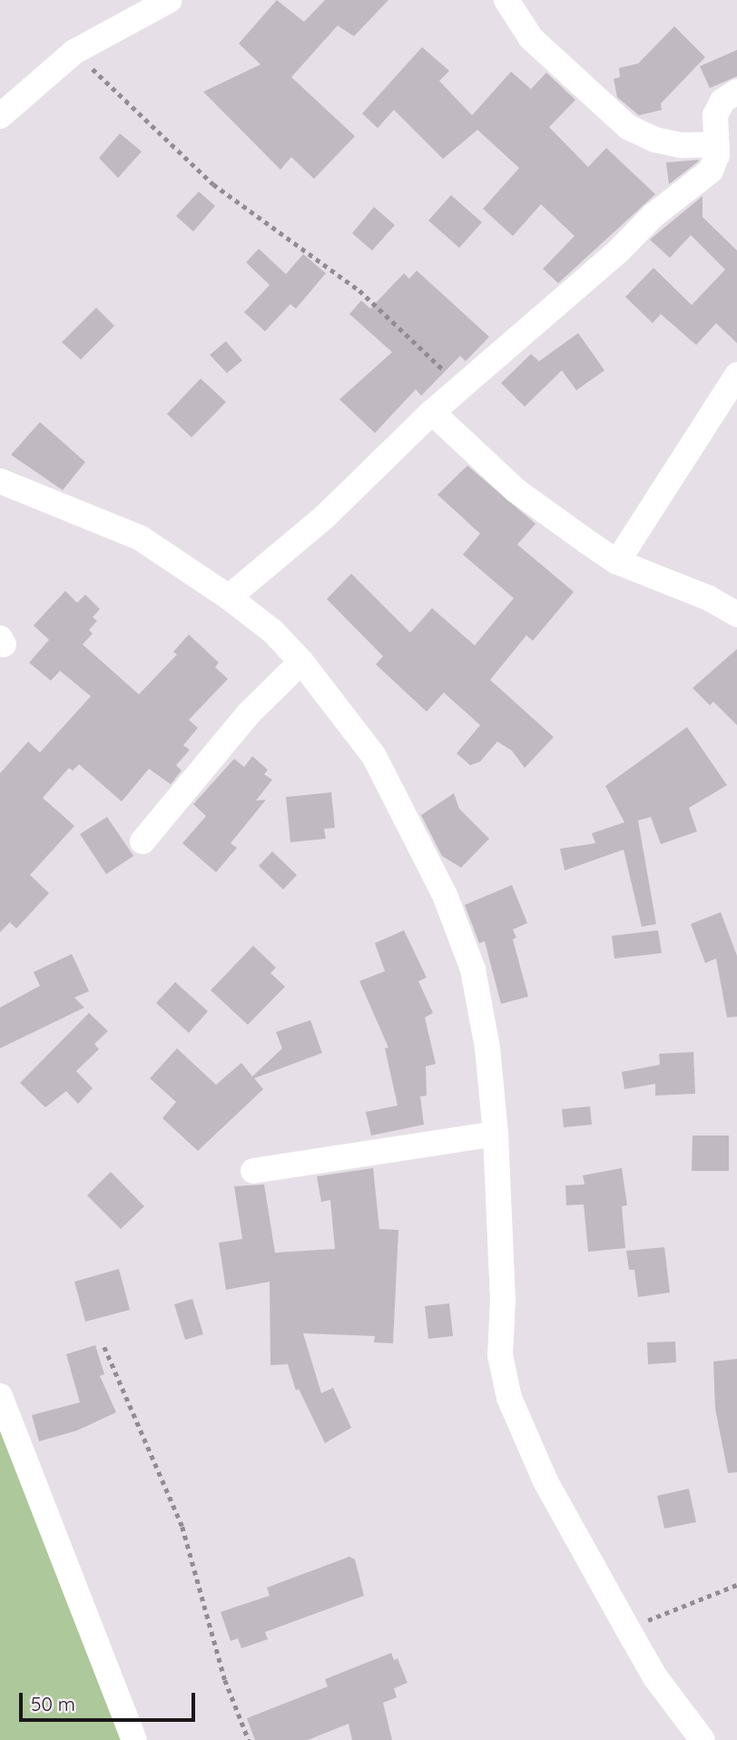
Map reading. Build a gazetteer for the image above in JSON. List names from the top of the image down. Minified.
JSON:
{"scale_bar":"50 m"}
